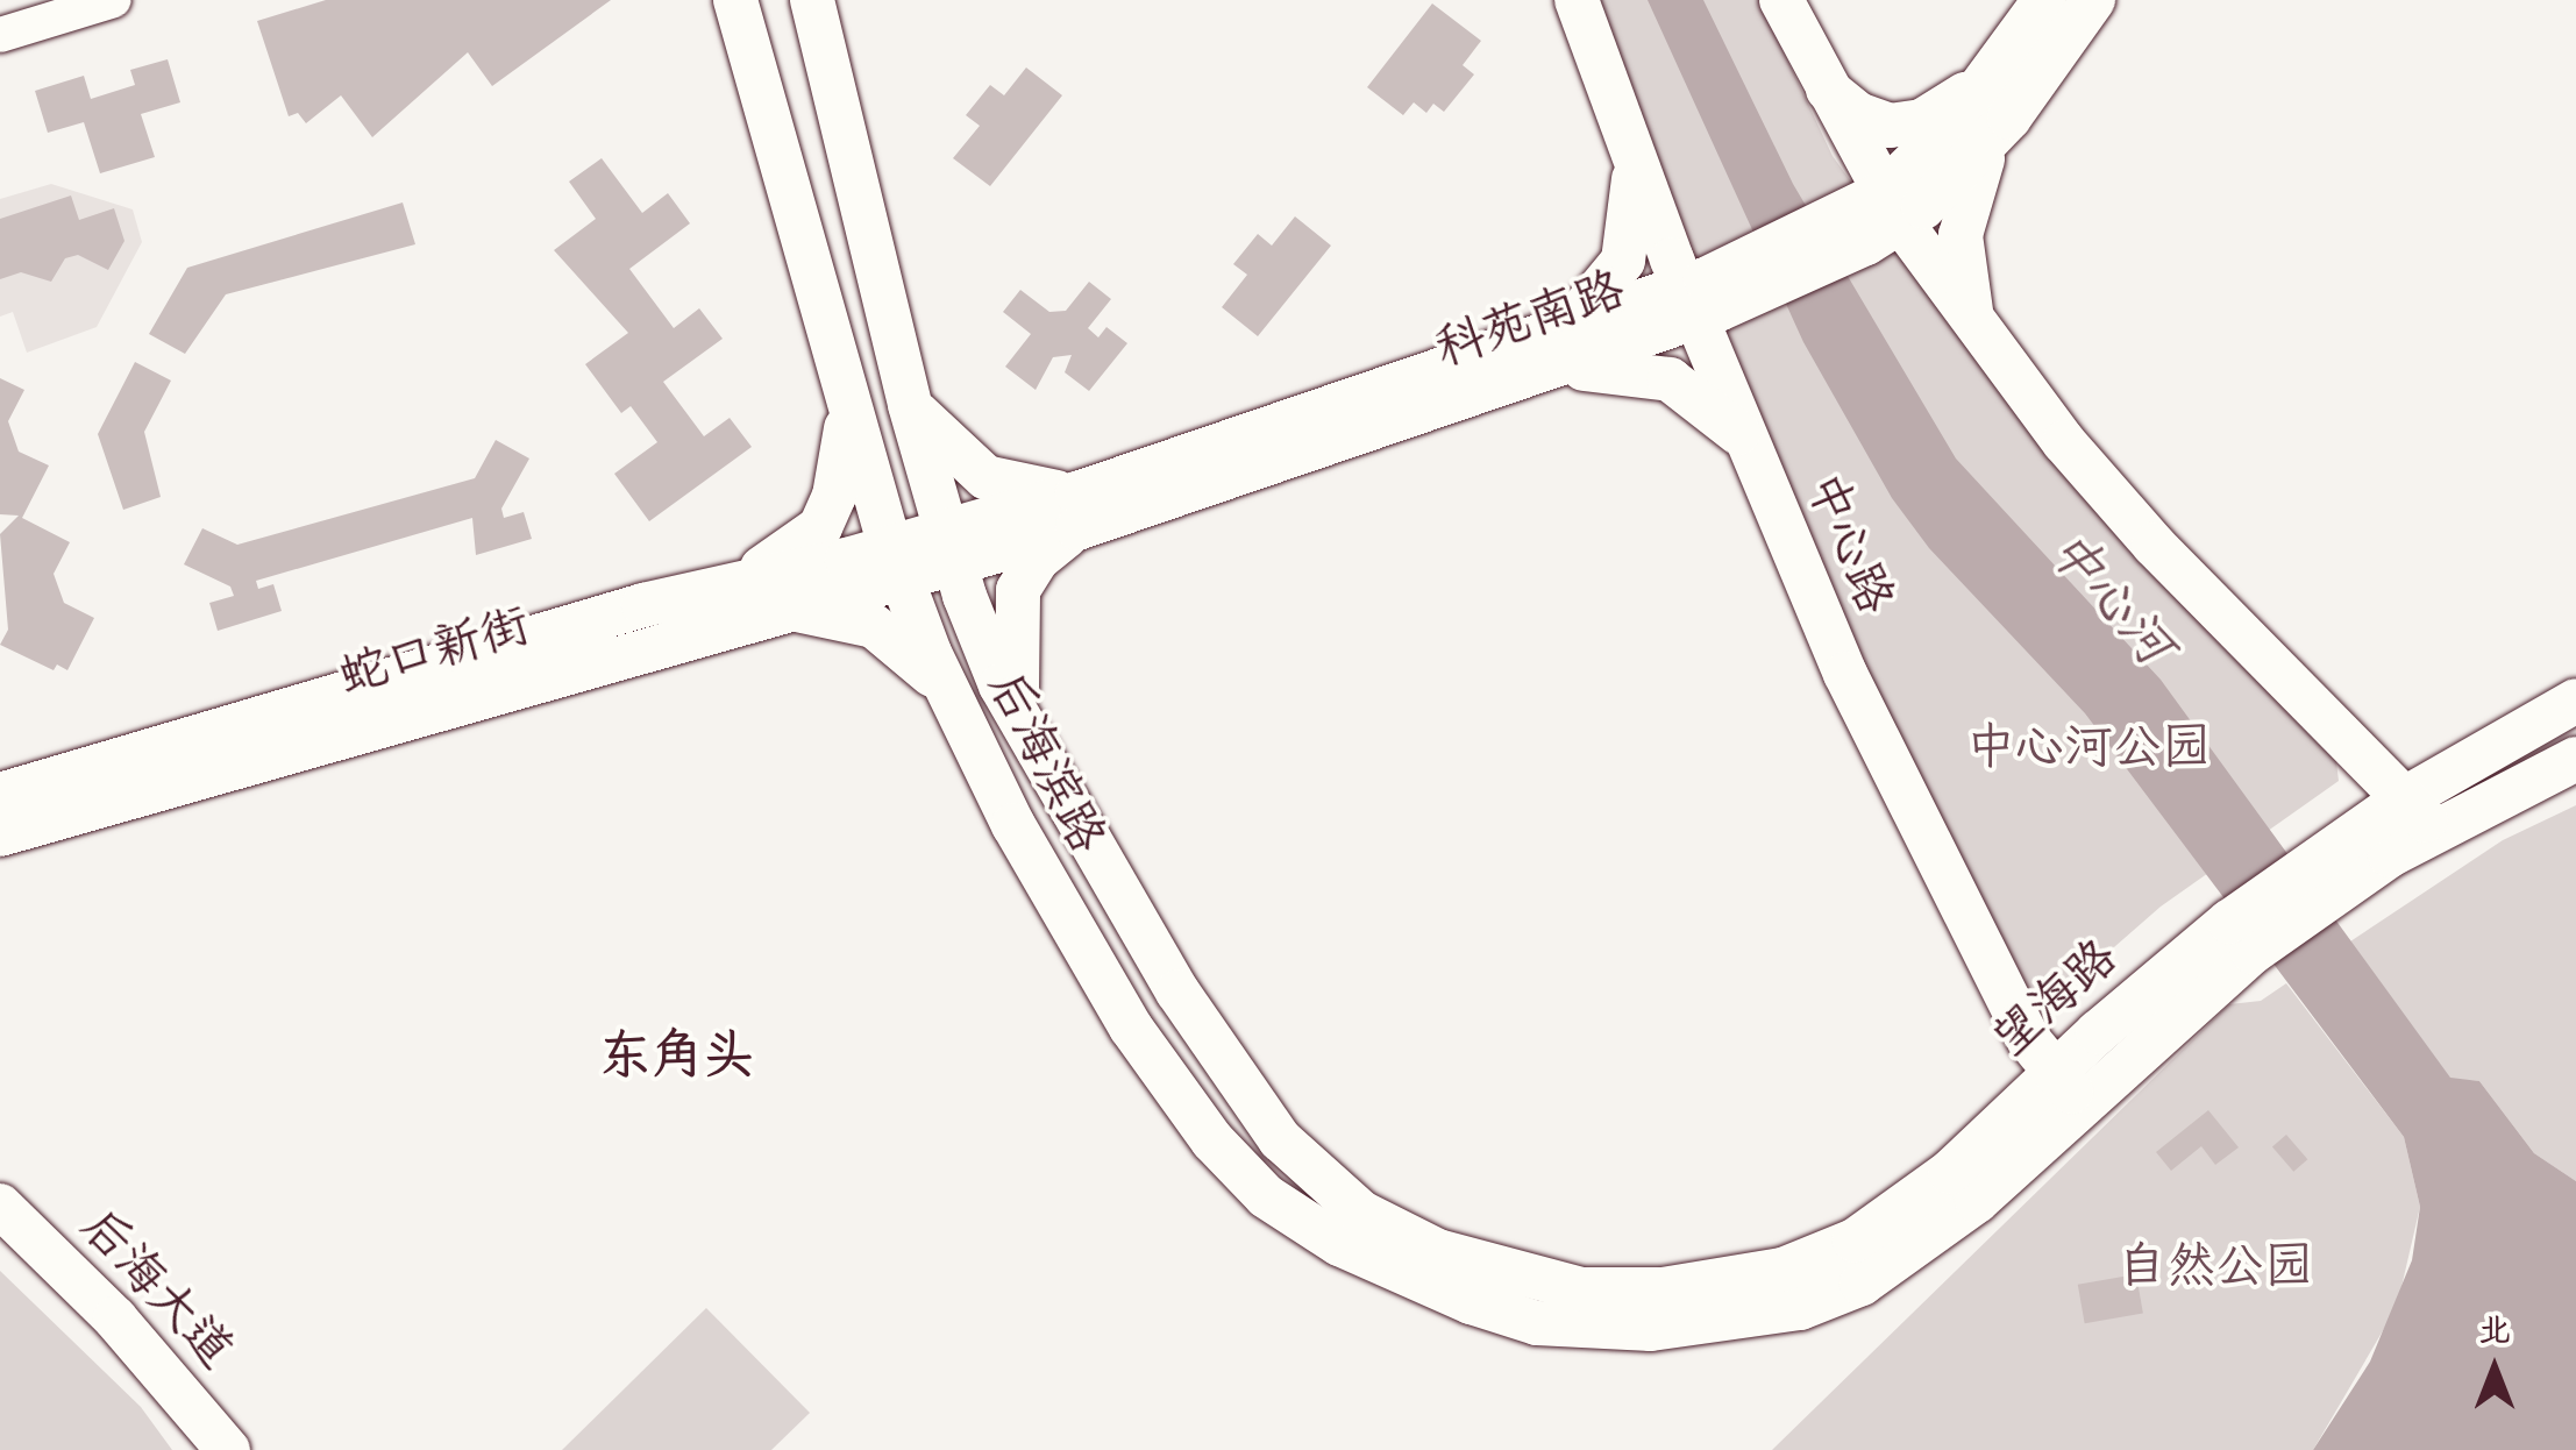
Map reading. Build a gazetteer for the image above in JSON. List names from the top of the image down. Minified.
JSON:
{"streets":{"main road":["科苑南路","中心路","蛇口新街","后海滨路","望海路","后海大道"]},"crossings":[["科苑南路","中心路"],["科苑南路","蛇口新街"],["科苑南路","后海滨路"],["中心路","望海路"],["蛇口新街","后海滨路"],["后海滨路","望海路"]],"districts":["东角头"],"water":["中心河"],"parks":["中心河公园","自然公园"],"north":"top"}
